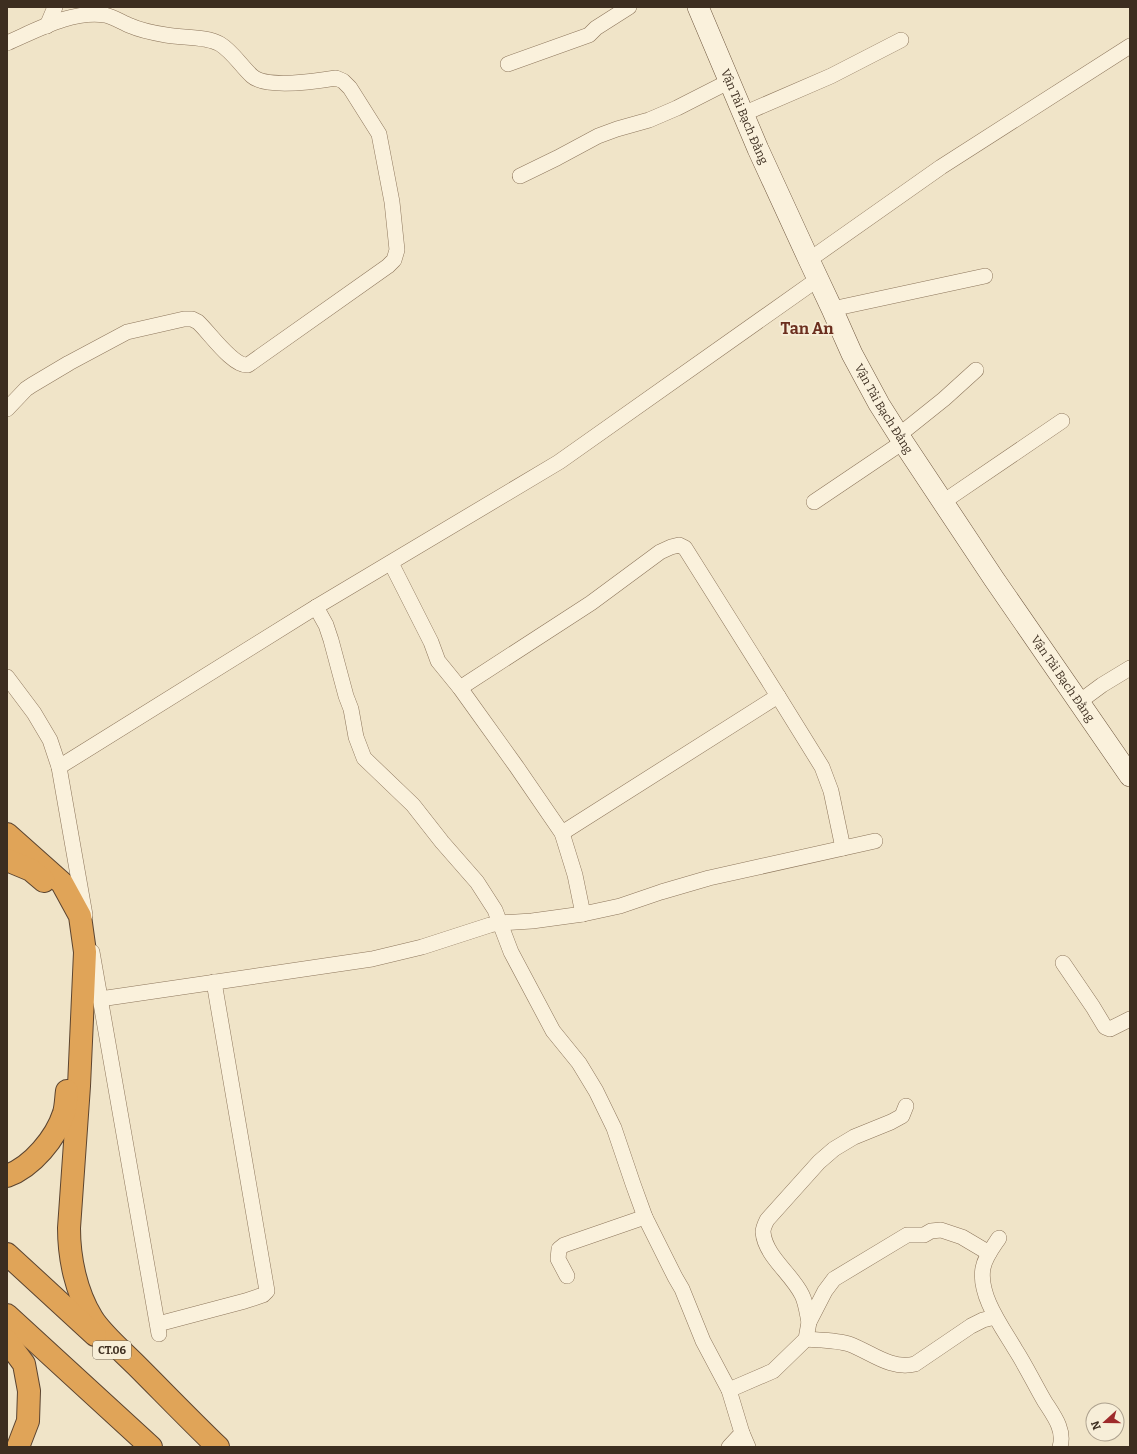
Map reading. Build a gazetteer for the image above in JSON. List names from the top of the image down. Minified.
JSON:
{"streets":{"highway":["CT.06"],"street":["Vận Tải Bạch Đằng"]},"districts":["Tan An"],"north":"left"}
